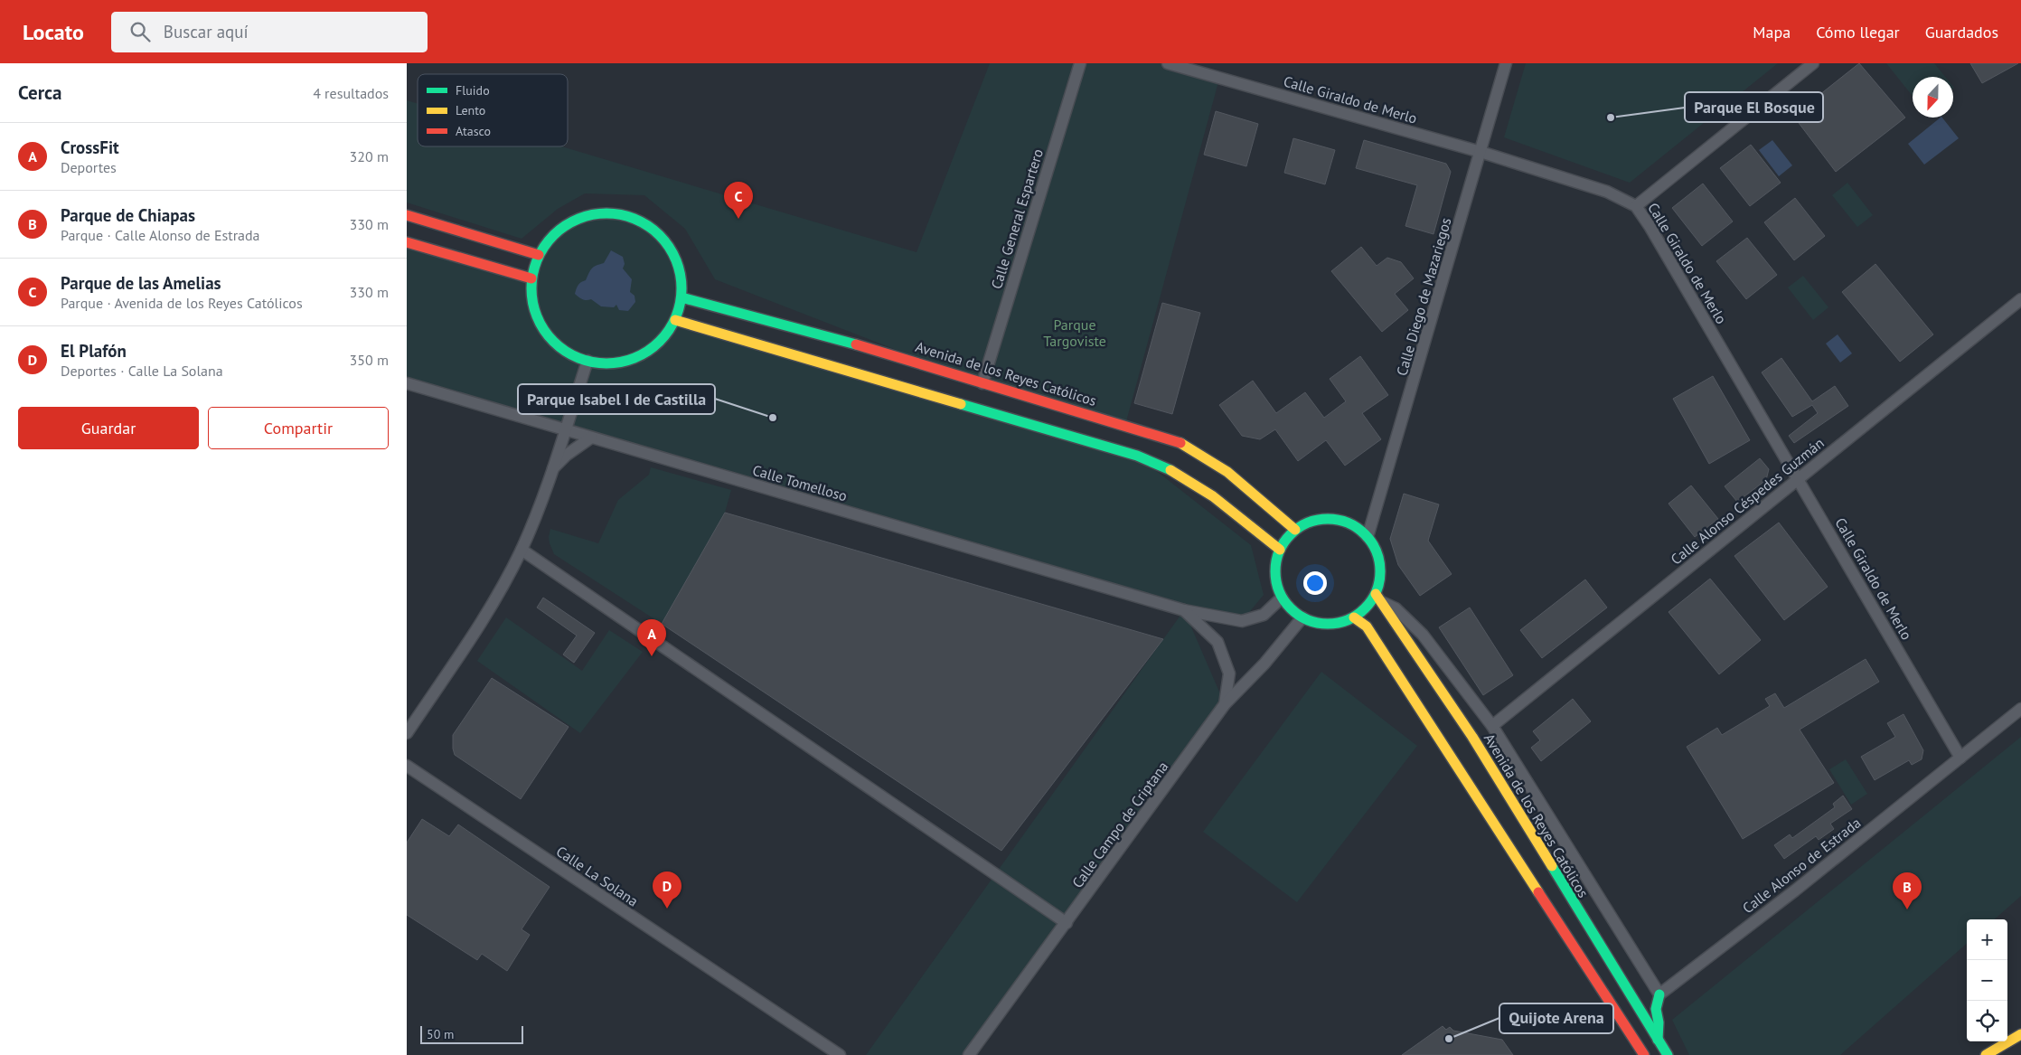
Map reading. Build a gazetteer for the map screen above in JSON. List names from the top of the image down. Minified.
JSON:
{"streets":{"main road":["Avenida de los Reyes Católicos"],"street":["Calle Giraldo de Merlo","Calle General Espartero","Calle Diego de Mazariegos","Calle Tomelloso","Calle Alonso Céspedes Guzmán","Calle Campo de Criptana","Calle Alonso de Estrada","Calle La Solana"]},"crossings":[["Calle Giraldo de Merlo","Calle Diego de Mazariegos"],["Calle Giraldo de Merlo","Calle Alonso Céspedes Guzmán"],["Calle Giraldo de Merlo","Calle Alonso de Estrada"],["Calle General Espartero","Avenida de los Reyes Católicos"],["Calle Diego de Mazariegos","Avenida de los Reyes Católicos"],["Calle Diego de Mazariegos","Calle Tomelloso"],["Calle Diego de Mazariegos","Calle Campo de Criptana"],["Avenida de los Reyes Católicos","Calle Tomelloso"],["Avenida de los Reyes Católicos","Calle Campo de Criptana"],["Calle Tomelloso","Calle Campo de Criptana"]],"parks":["Parque Targoviste"],"places":["Parque El Bosque","Parque Isabel I de Castilla","Quijote Arena"],"legend":["Fluido","Lento","Atasco"],"scale_bar":"50 m","north":"bottom","page":{"header":"Locato","search":"Buscar aquí","nav":["Mapa","Cómo llegar","Guardados"],"heading":["Cerca","4 resultados"],"list":[{"mark":"A","name":"CrossFit","note":"Deportes","value":"320 m"},{"mark":"B","name":"Parque de Chiapas","note":"Parque · Calle Alonso de Estrada","value":"330 m"},{"mark":"C","name":"Parque de las Amelias","note":"Parque · Avenida de los Reyes Católicos","value":"330 m"},{"mark":"D","name":"El Plafón","note":"Deportes · Calle La Solana","value":"350 m"}],"pins":["C","A","D","B"],"buttons":["Guardar","Compartir"],"map_buttons":["+","−"],"scale":"50 m"}}
